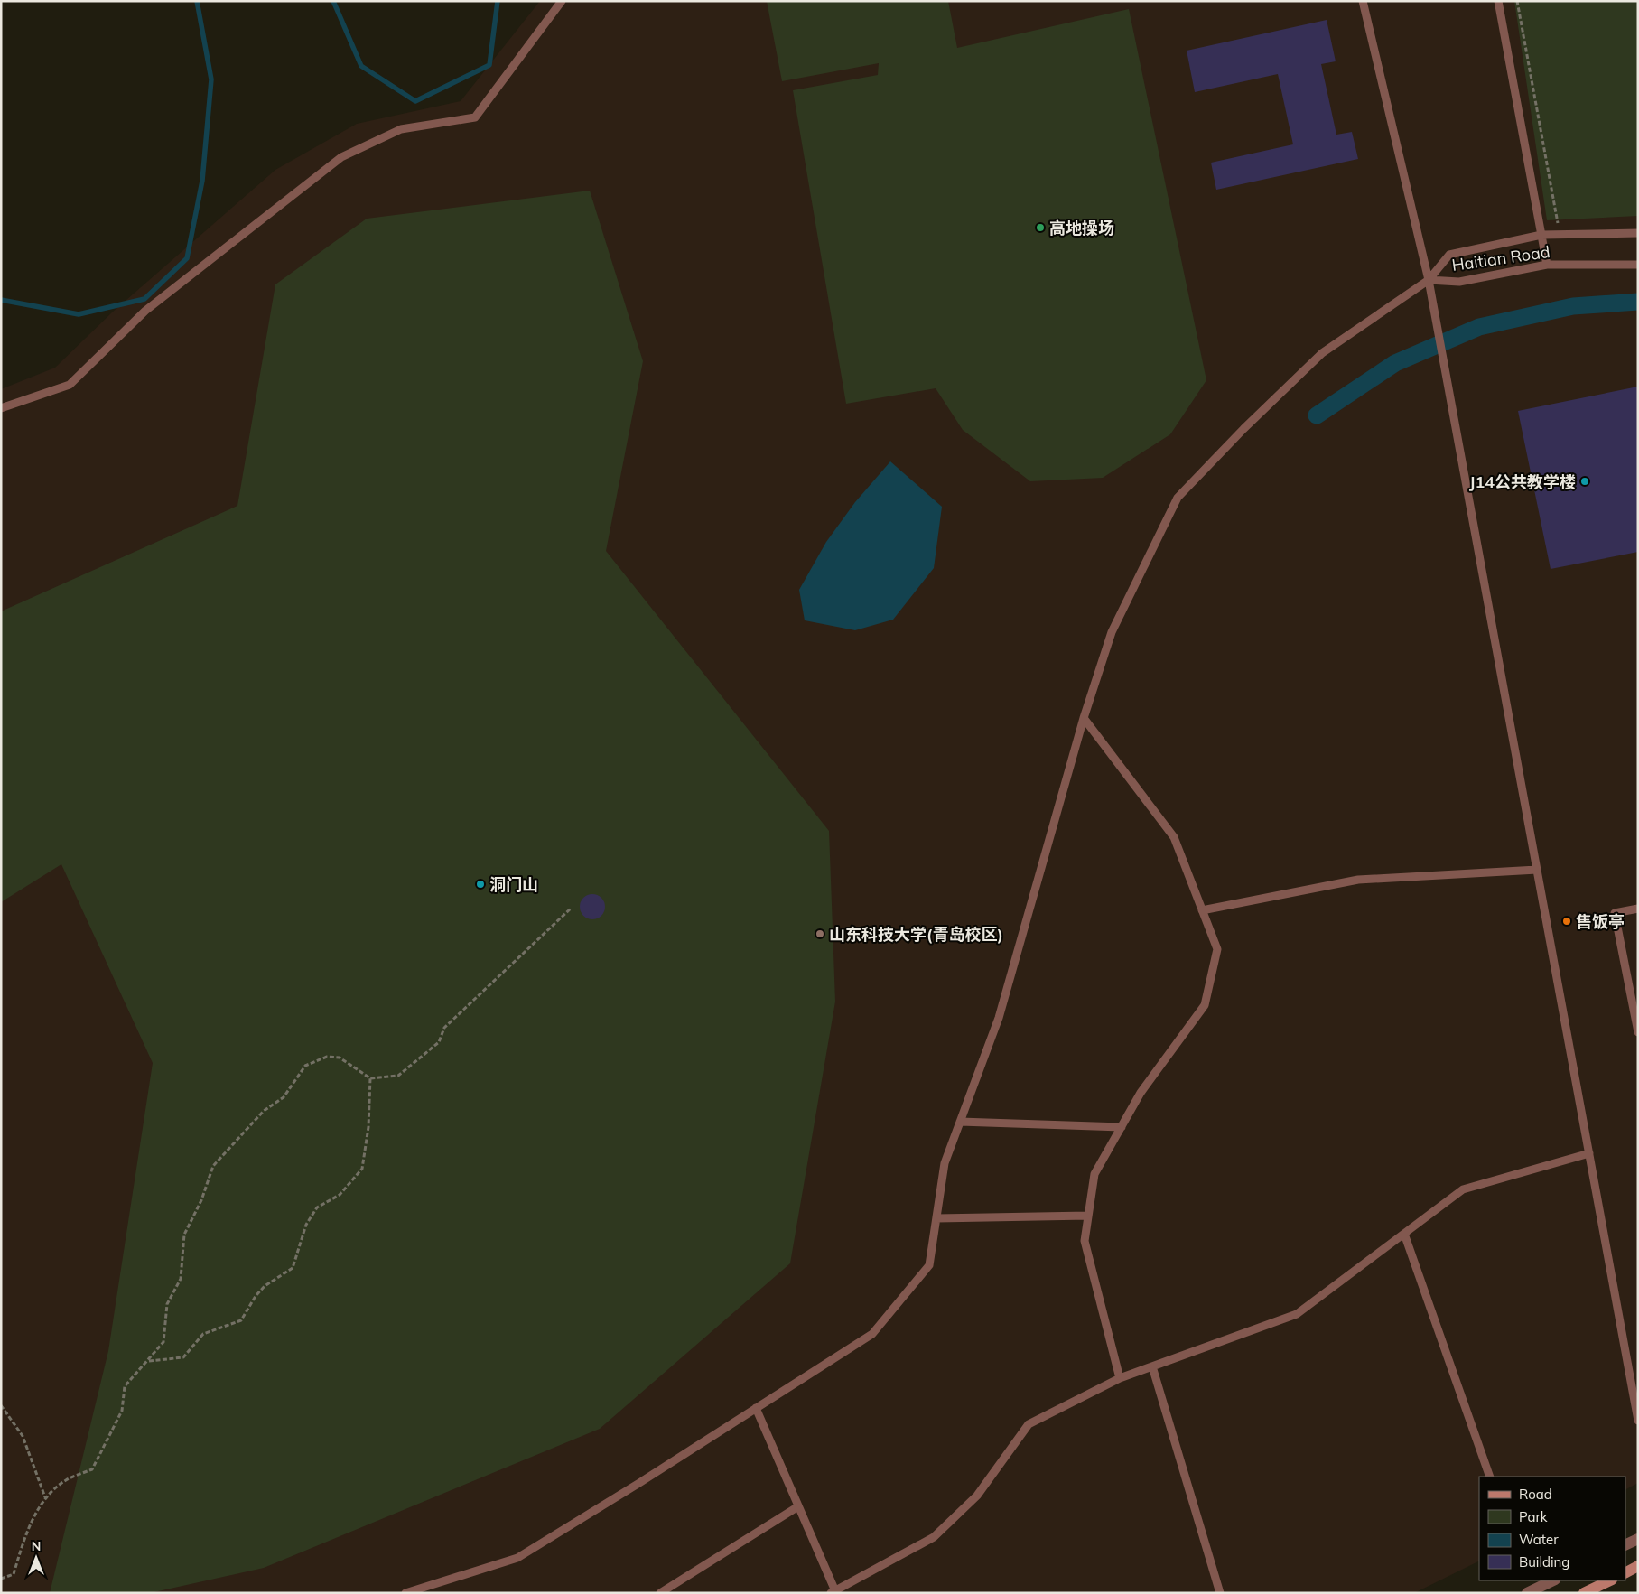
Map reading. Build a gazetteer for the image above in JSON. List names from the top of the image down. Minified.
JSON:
{"streets":{"lane":["Haitian Road"]},"places":["高地操场","J14公共教学楼","洞门山","售饭亭","山东科技大学(青岛校区)"],"legend":["Road","Park","Water","Building"],"north":"top"}
